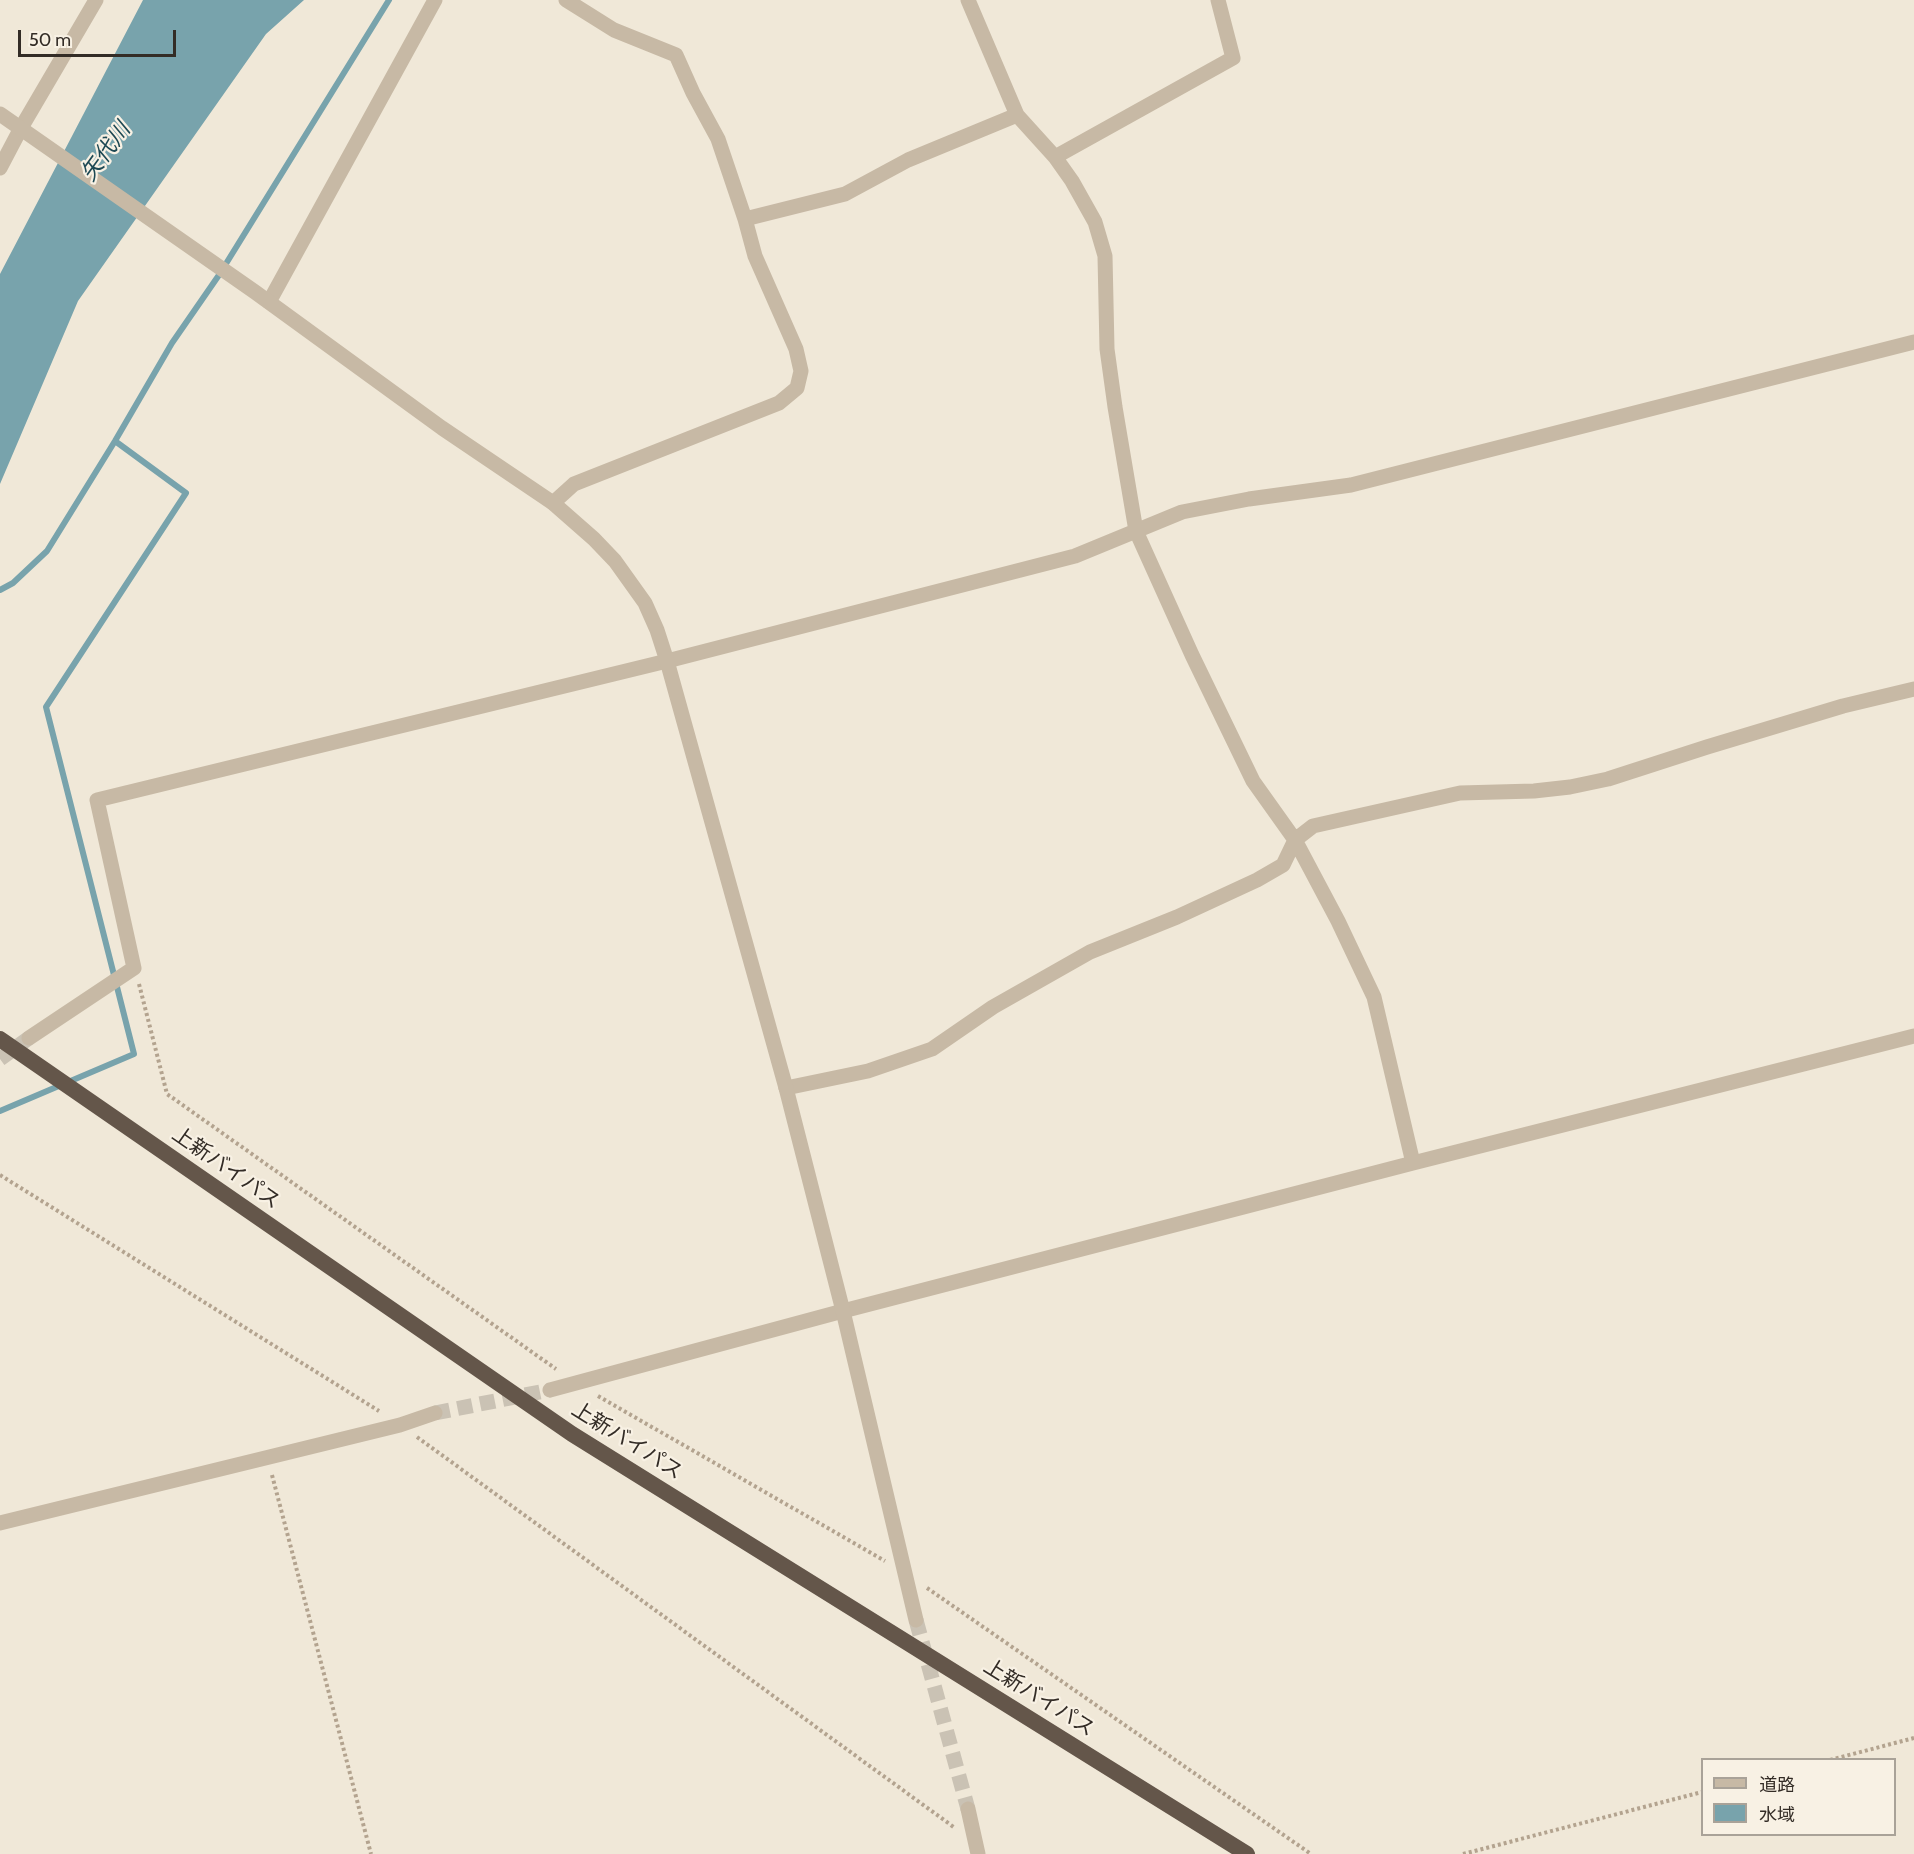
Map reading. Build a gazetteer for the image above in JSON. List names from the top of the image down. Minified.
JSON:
{"streets":{"highway":["上新バイパス"]},"water":["矢代川"],"legend":["道路","水域"],"scale_bar":"50 m"}
